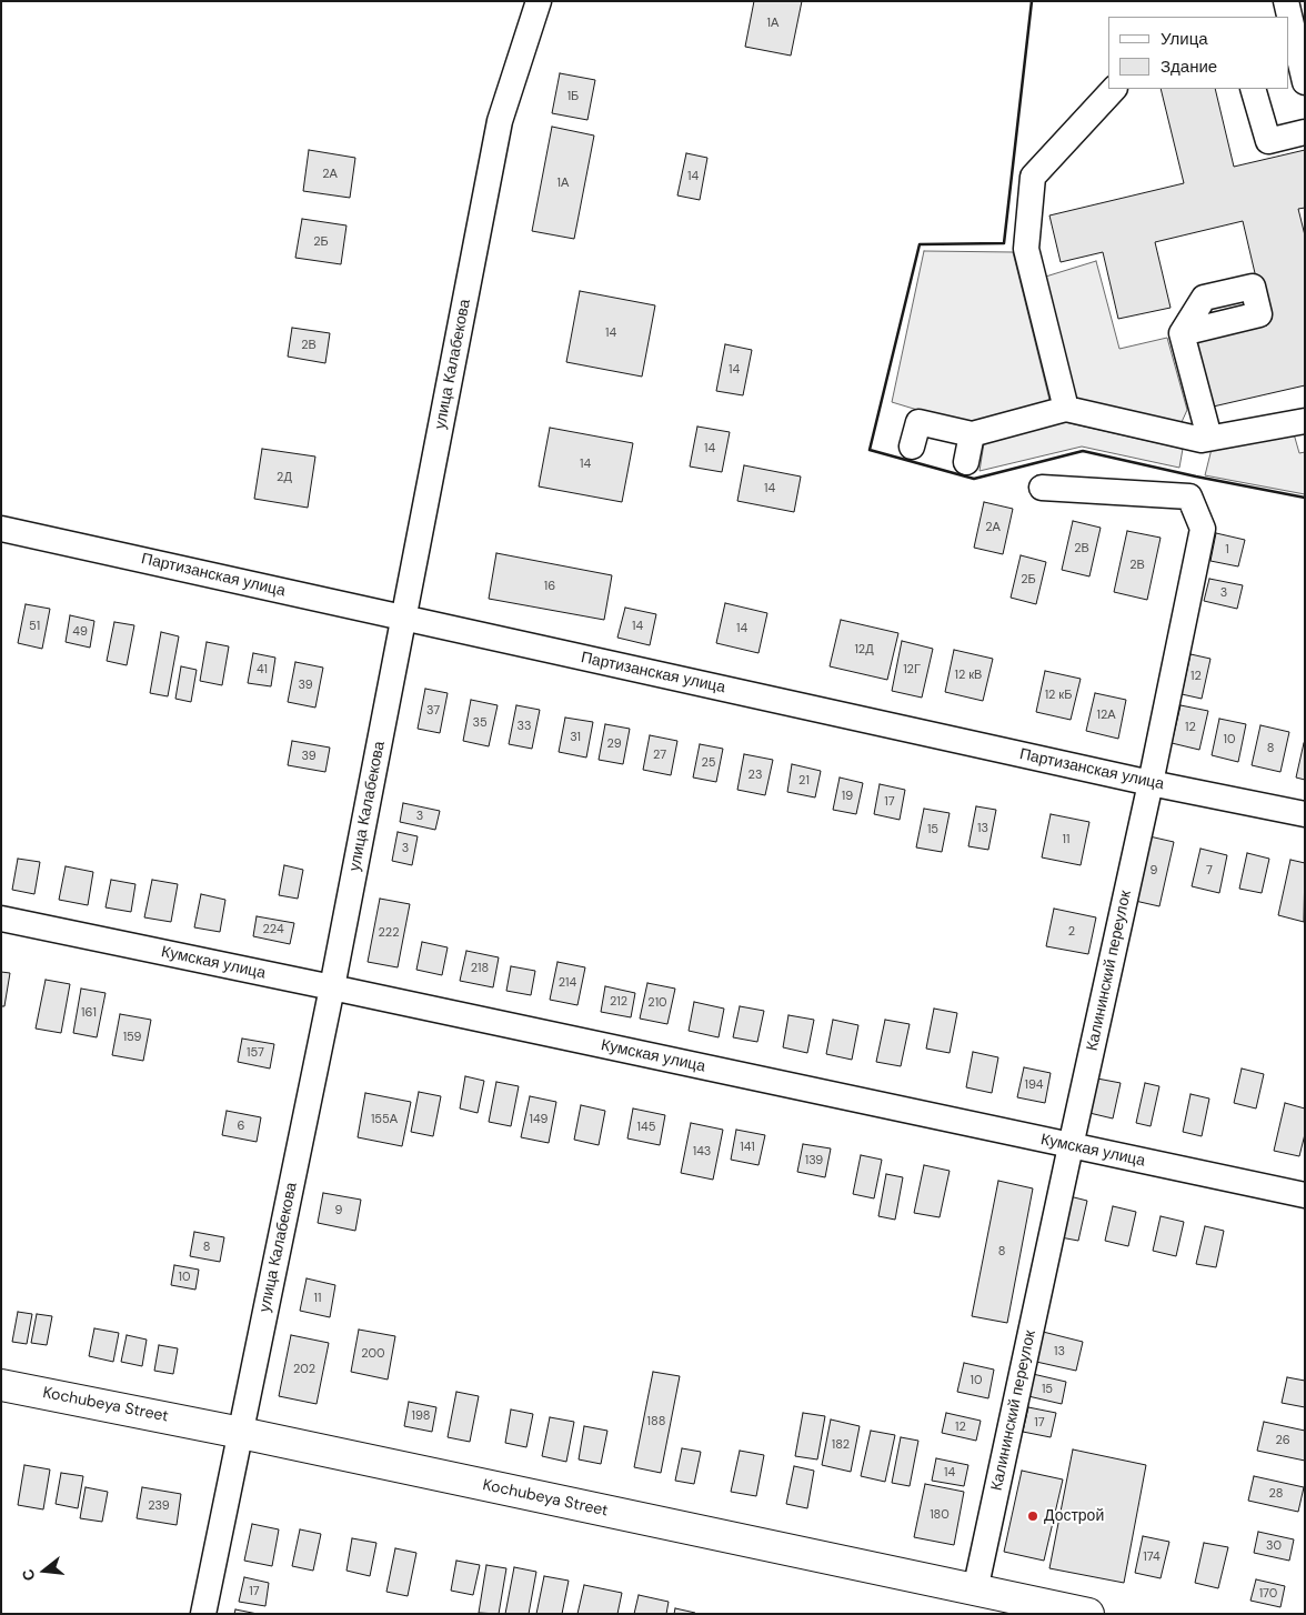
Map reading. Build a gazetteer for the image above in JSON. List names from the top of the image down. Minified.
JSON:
{"streets":{"main road":["Kochubeya Street"],"street":["улица Калабекова","Партизанская улица","Кумская улица","Калининский переулок"]},"crossings":[["улица Калабекова","Партизанская улица"],["улица Калабекова","Кумская улица"],["улица Калабекова","Kochubeya Street"],["Партизанская улица","Калининский переулок"],["Кумская улица","Калининский переулок"],["Калининский переулок","Kochubeya Street"]],"places":["Дострой"],"house_numbers":["1А","1Б","2А","14","1А","2Б","14","2В","14","14","14","2Д","14","2А","2В","1","2В","2Б","16","3","51","14","14","49","12Д","41","12Г","12 кВ","12","39","12 кБ","37","12А","35","33","12","31","10","29","8","27","39","25","23","21","19","17","3","13","15","11","3","9","7","224","2","222","218","214","212","210","161","159","157","194","155А","149","6","145","141","143","139","9","8","8","10","11","13","200","202","10","15","198","188","17","12","26","182","14","28","239","180","30","174","17","170"],"legend":["Улица","Здание"],"north":"left"}
